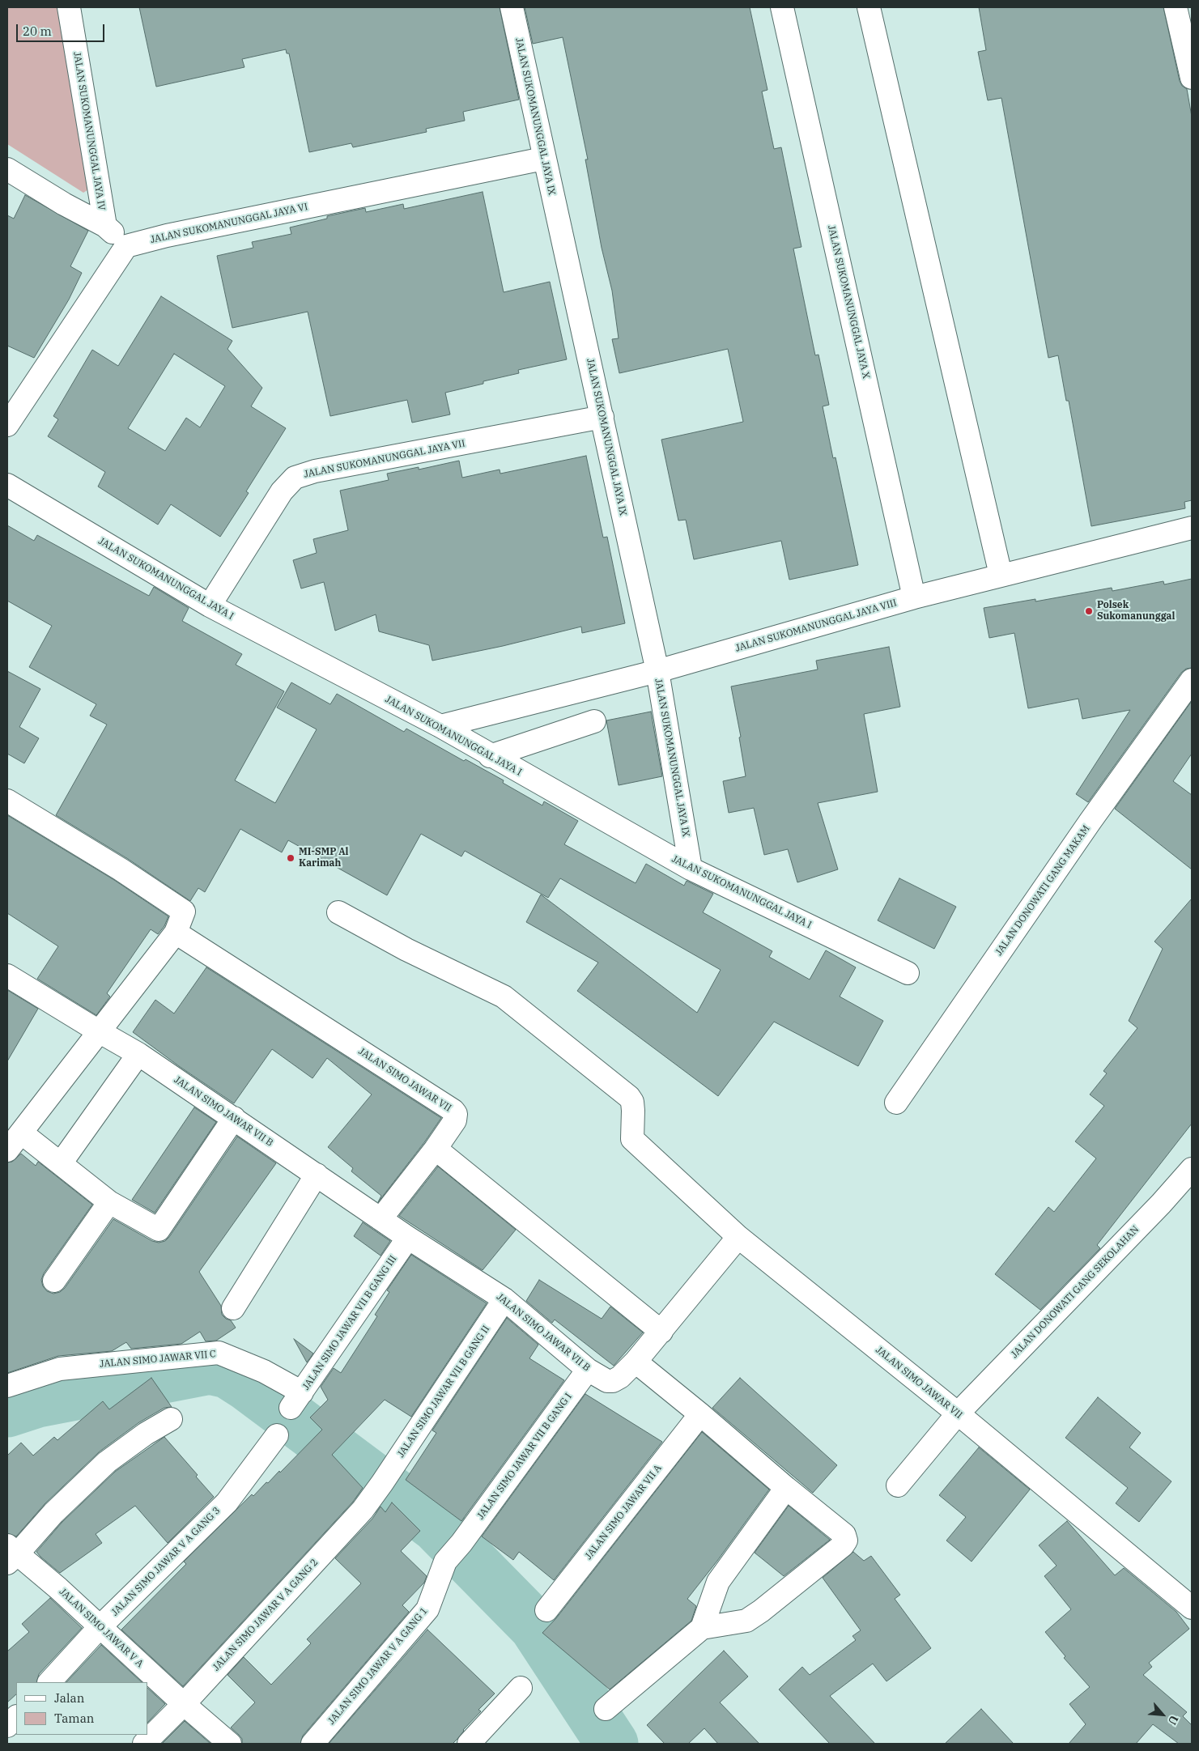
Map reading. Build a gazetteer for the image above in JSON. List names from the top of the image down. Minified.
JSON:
{"streets":{"street":["JALAN SUKOMANUNGGAL JAYA IX","JALAN SUKOMANUNGGAL JAYA IV","JALAN SUKOMANUNGGAL JAYA VI","JALAN SUKOMANUNGGAL JAYA X","JALAN SUKOMANUNGGAL JAYA VII","JALAN SUKOMANUNGGAL JAYA I","JALAN SUKOMANUNGGAL JAYA VIII","JALAN DONOWATI GANG MAKAM","JALAN SIMO JAWAR VII","JALAN SIMO JAWAR VII B","JALAN DONOWATI GANG SEKOLAHAN","JALAN SIMO JAWAR VII B GANG III","JALAN SIMO JAWAR VII C","JALAN SIMO JAWAR VII B GANG II","JALAN SIMO JAWAR VII B GANG I","JALAN SIMO JAWAR VII A","JALAN SIMO JAWAR V A GANG 3","JALAN SIMO JAWAR V A GANG 2","JALAN SIMO JAWAR V A","JALAN SIMO JAWAR V A GANG 1"]},"crossings":[["JALAN SUKOMANUNGGAL JAYA IX","JALAN SUKOMANUNGGAL JAYA VI"],["JALAN SUKOMANUNGGAL JAYA IX","JALAN SUKOMANUNGGAL JAYA VII"],["JALAN SUKOMANUNGGAL JAYA IX","JALAN SUKOMANUNGGAL JAYA I"],["JALAN SUKOMANUNGGAL JAYA IX","JALAN SUKOMANUNGGAL JAYA VIII"],["JALAN SUKOMANUNGGAL JAYA X","JALAN SUKOMANUNGGAL JAYA VIII"],["JALAN SUKOMANUNGGAL JAYA VII","JALAN SUKOMANUNGGAL JAYA I"],["JALAN SUKOMANUNGGAL JAYA I","JALAN SUKOMANUNGGAL JAYA VIII"],["JALAN SIMO JAWAR VII","JALAN SIMO JAWAR VII B"],["JALAN SIMO JAWAR VII","JALAN DONOWATI GANG SEKOLAHAN"],["JALAN SIMO JAWAR VII B","JALAN SIMO JAWAR VII B GANG III"],["JALAN SIMO JAWAR VII B","JALAN SIMO JAWAR VII B GANG II"],["JALAN SIMO JAWAR VII B","JALAN SIMO JAWAR VII B GANG I"],["JALAN SIMO JAWAR VII B GANG III","JALAN SIMO JAWAR VII C"],["JALAN SIMO JAWAR VII B GANG II","JALAN SIMO JAWAR V A GANG 2"],["JALAN SIMO JAWAR VII B GANG I","JALAN SIMO JAWAR V A GANG 1"],["JALAN SIMO JAWAR V A GANG 3","JALAN SIMO JAWAR V A"],["JALAN SIMO JAWAR V A GANG 2","JALAN SIMO JAWAR V A"]],"places":["Polsek Sukomanunggal","MI-SMP Al Karimah"],"legend":["Jalan","Taman"],"scale_bar":"20 m","north":"bottom right"}
